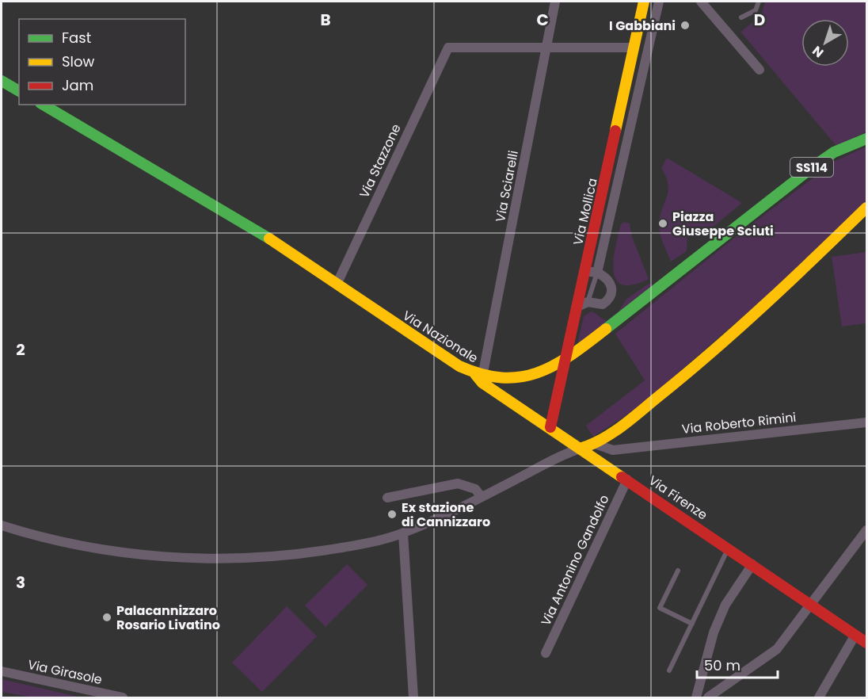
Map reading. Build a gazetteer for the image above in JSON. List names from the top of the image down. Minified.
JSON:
{"streets":{"street":["Via Stazzone","SS114","Via Sciarelli","Via Mollica","Via Nazionale","Via Roberto Rimini","Via Firenze","Via Antonino Gandolfo","Via Girasole"]},"crossings":[["Via Stazzone","Via Sciarelli"],["Via Stazzone","Via Nazionale"],["Via Sciarelli","Via Nazionale"],["Via Sciarelli","Via Firenze"],["Via Mollica","Via Nazionale"],["Via Mollica","Via Firenze"],["Via Nazionale","Via Firenze"],["Via Firenze","Via Antonino Gandolfo"]],"places":["I Gabbiani","Piazza Giuseppe Sciuti","Ex stazione di Cannizzaro","Palacannizzaro Rosario Livatino"],"legend":["Fast","Slow","Jam"],"scale_bar":"50 m","north":"bottom left","grid":{"columns":["B","C","D"],"rows":["2","3"]}}
